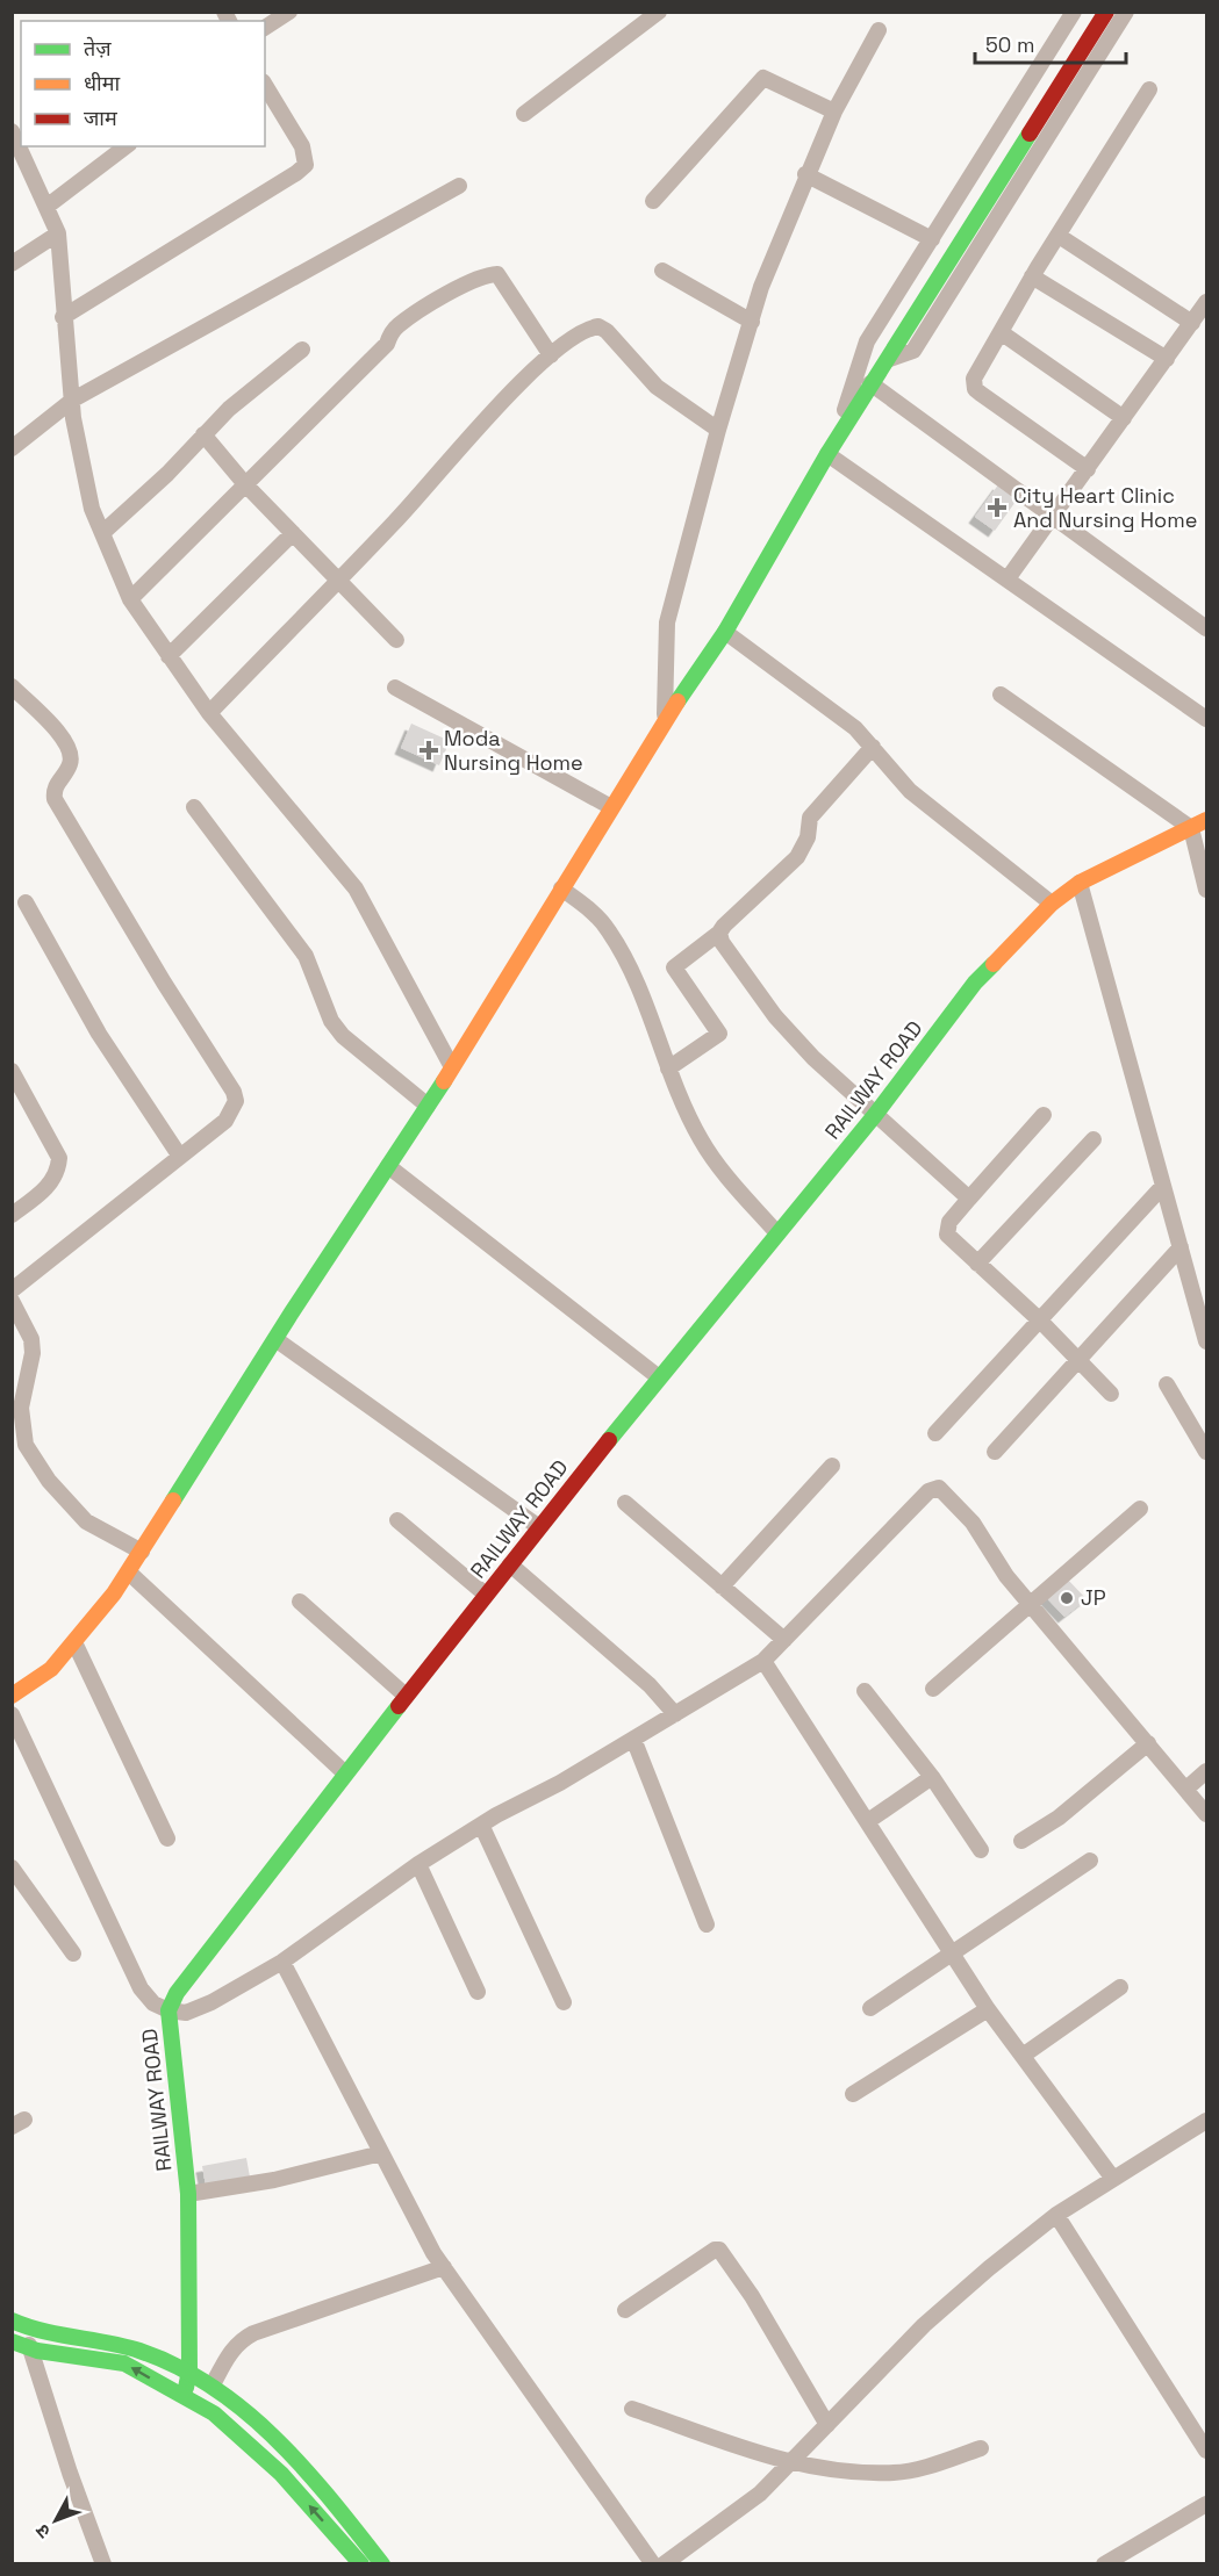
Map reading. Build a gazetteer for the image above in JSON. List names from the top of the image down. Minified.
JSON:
{"streets":{"main road":["RAILWAY ROAD"]},"places":{"health":["City Heart Clinic And Nursing Home","Moda Nursing Home"],"other":["JP"]},"legend":["तेज़","धीमा","जाम"],"scale_bar":"50 m","north":"bottom left"}
